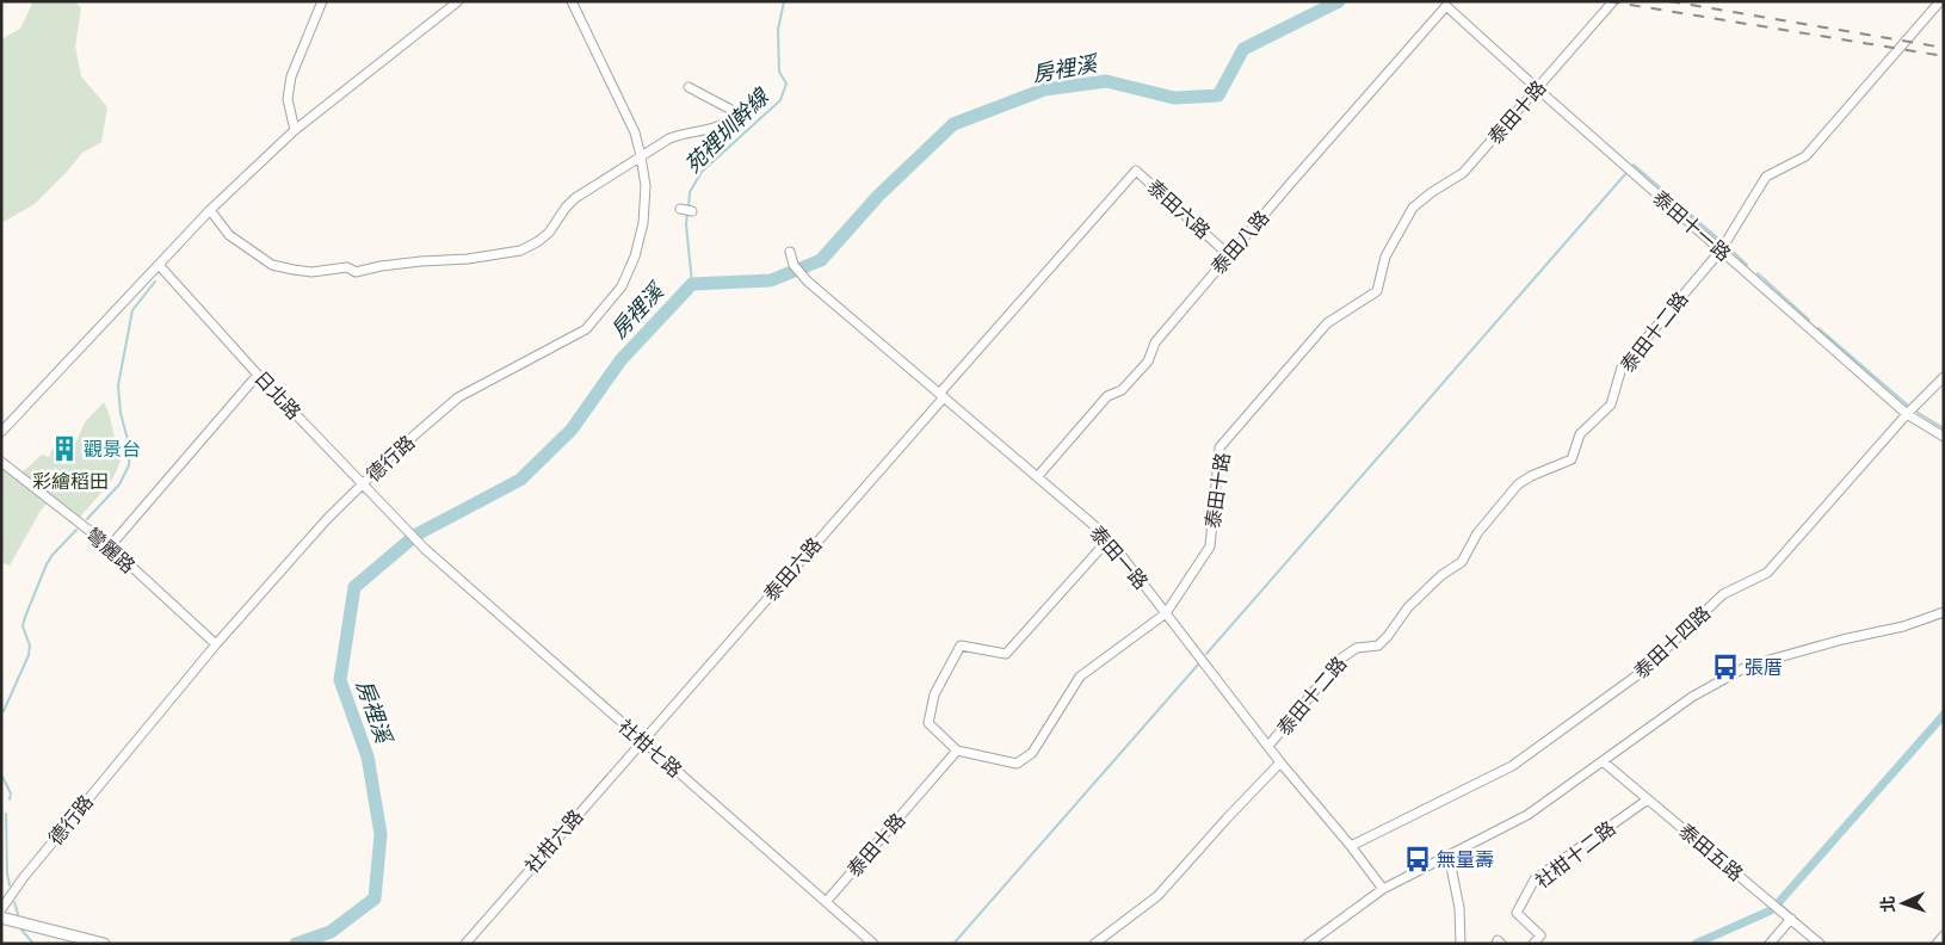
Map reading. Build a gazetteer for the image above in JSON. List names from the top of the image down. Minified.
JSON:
{"streets":{"street":["泰田十路","泰田六路","泰田十一路","泰田八路","泰田十二路","日北路","德行路","彎麗路","泰田一路","泰田十四路","社柑七路","社柑六路","泰田五路","社柑十二路"]},"crossings":[["泰田十路","泰田十一路"],["泰田十路","泰田一路"],["泰田十路","社柑七路"],["泰田六路","泰田八路"],["泰田六路","泰田一路"],["泰田六路","社柑七路"],["泰田六路","社柑六路"],["泰田十一路","泰田八路"],["泰田十一路","泰田十二路"],["泰田十一路","泰田十四路"],["泰田八路","泰田一路"],["泰田十二路","泰田一路"],["日北路","德行路"],["日北路","社柑七路"],["德行路","彎麗路"],["泰田一路","泰田十四路"],["社柑七路","社柑六路"],["泰田五路","社柑十二路"]],"water":["房裡溪","苑裡圳幹線"],"parks":["彩繪稻田"],"places":{"building":["觀景台"],"bus stop":["張厝","無量壽"]},"north":"left"}
